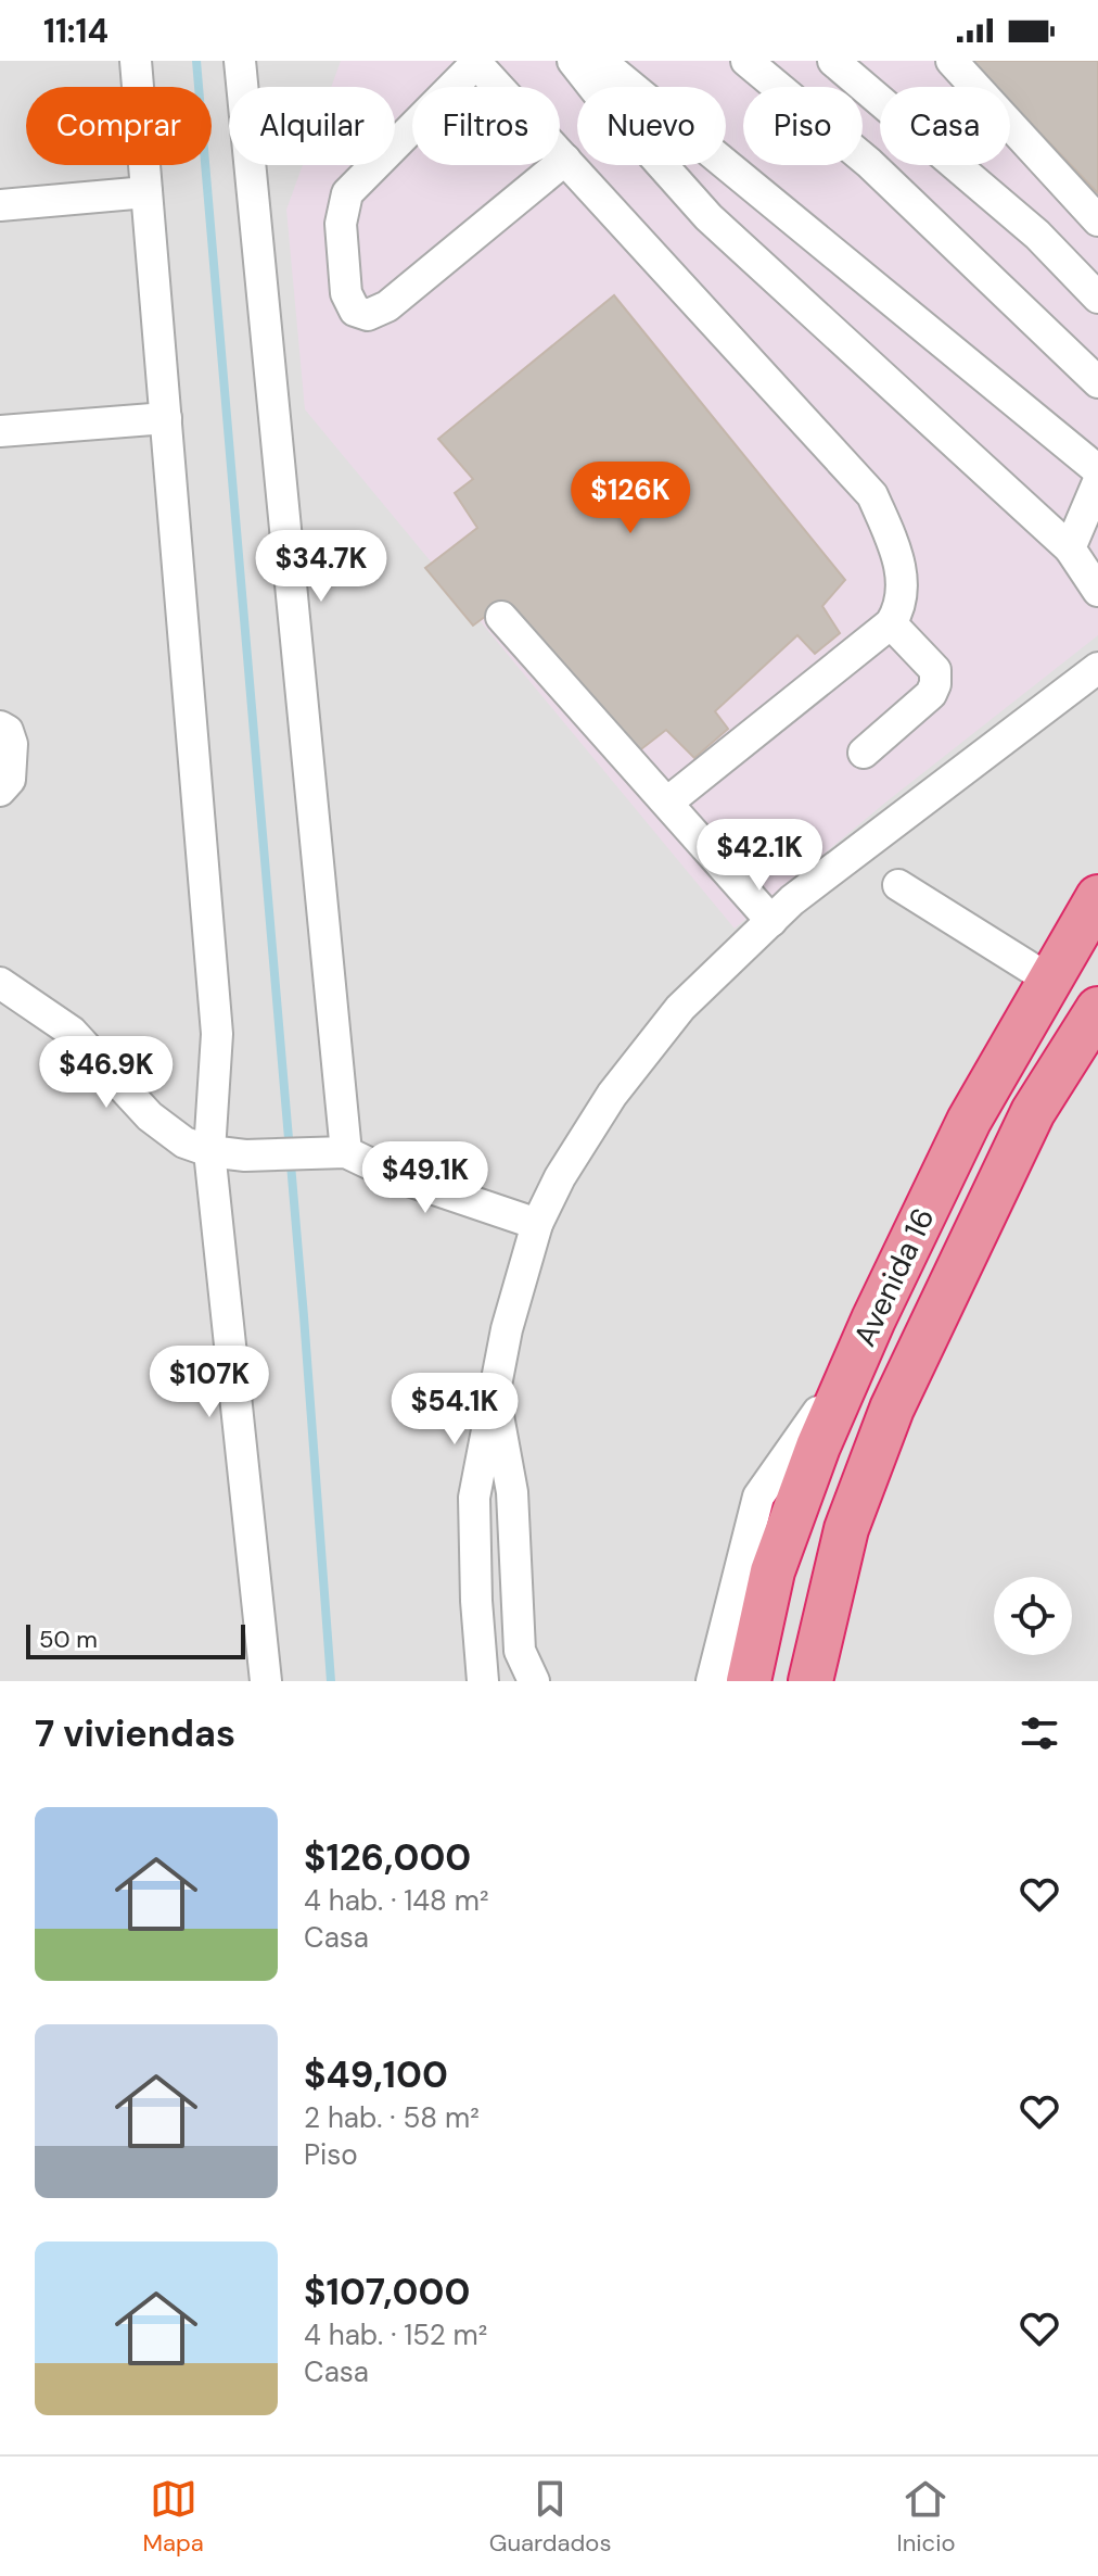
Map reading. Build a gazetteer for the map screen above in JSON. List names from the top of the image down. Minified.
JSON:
{"streets":{"highway":["Avenida 16"]},"scale_bar":"50 m","page":{"status":"11:14","chip":["Comprar","Alquilar","Filtros","Nuevo","Piso","Casa"],"price":["$126K","$34.7K","$42.1K","$46.9K","$49.1K","$107K","$54.1K"],"scale":"50 m","heading":"7 viviendas","list":[{"name":"$126,000","note":"4 hab. · 148 m² · Casa"},{"name":"$49,100","note":"2 hab. · 58 m² · Piso"},{"name":"$107,000","note":"4 hab. · 152 m² · Casa"}],"tabs":["Mapa","Guardados","Inicio"]}}
